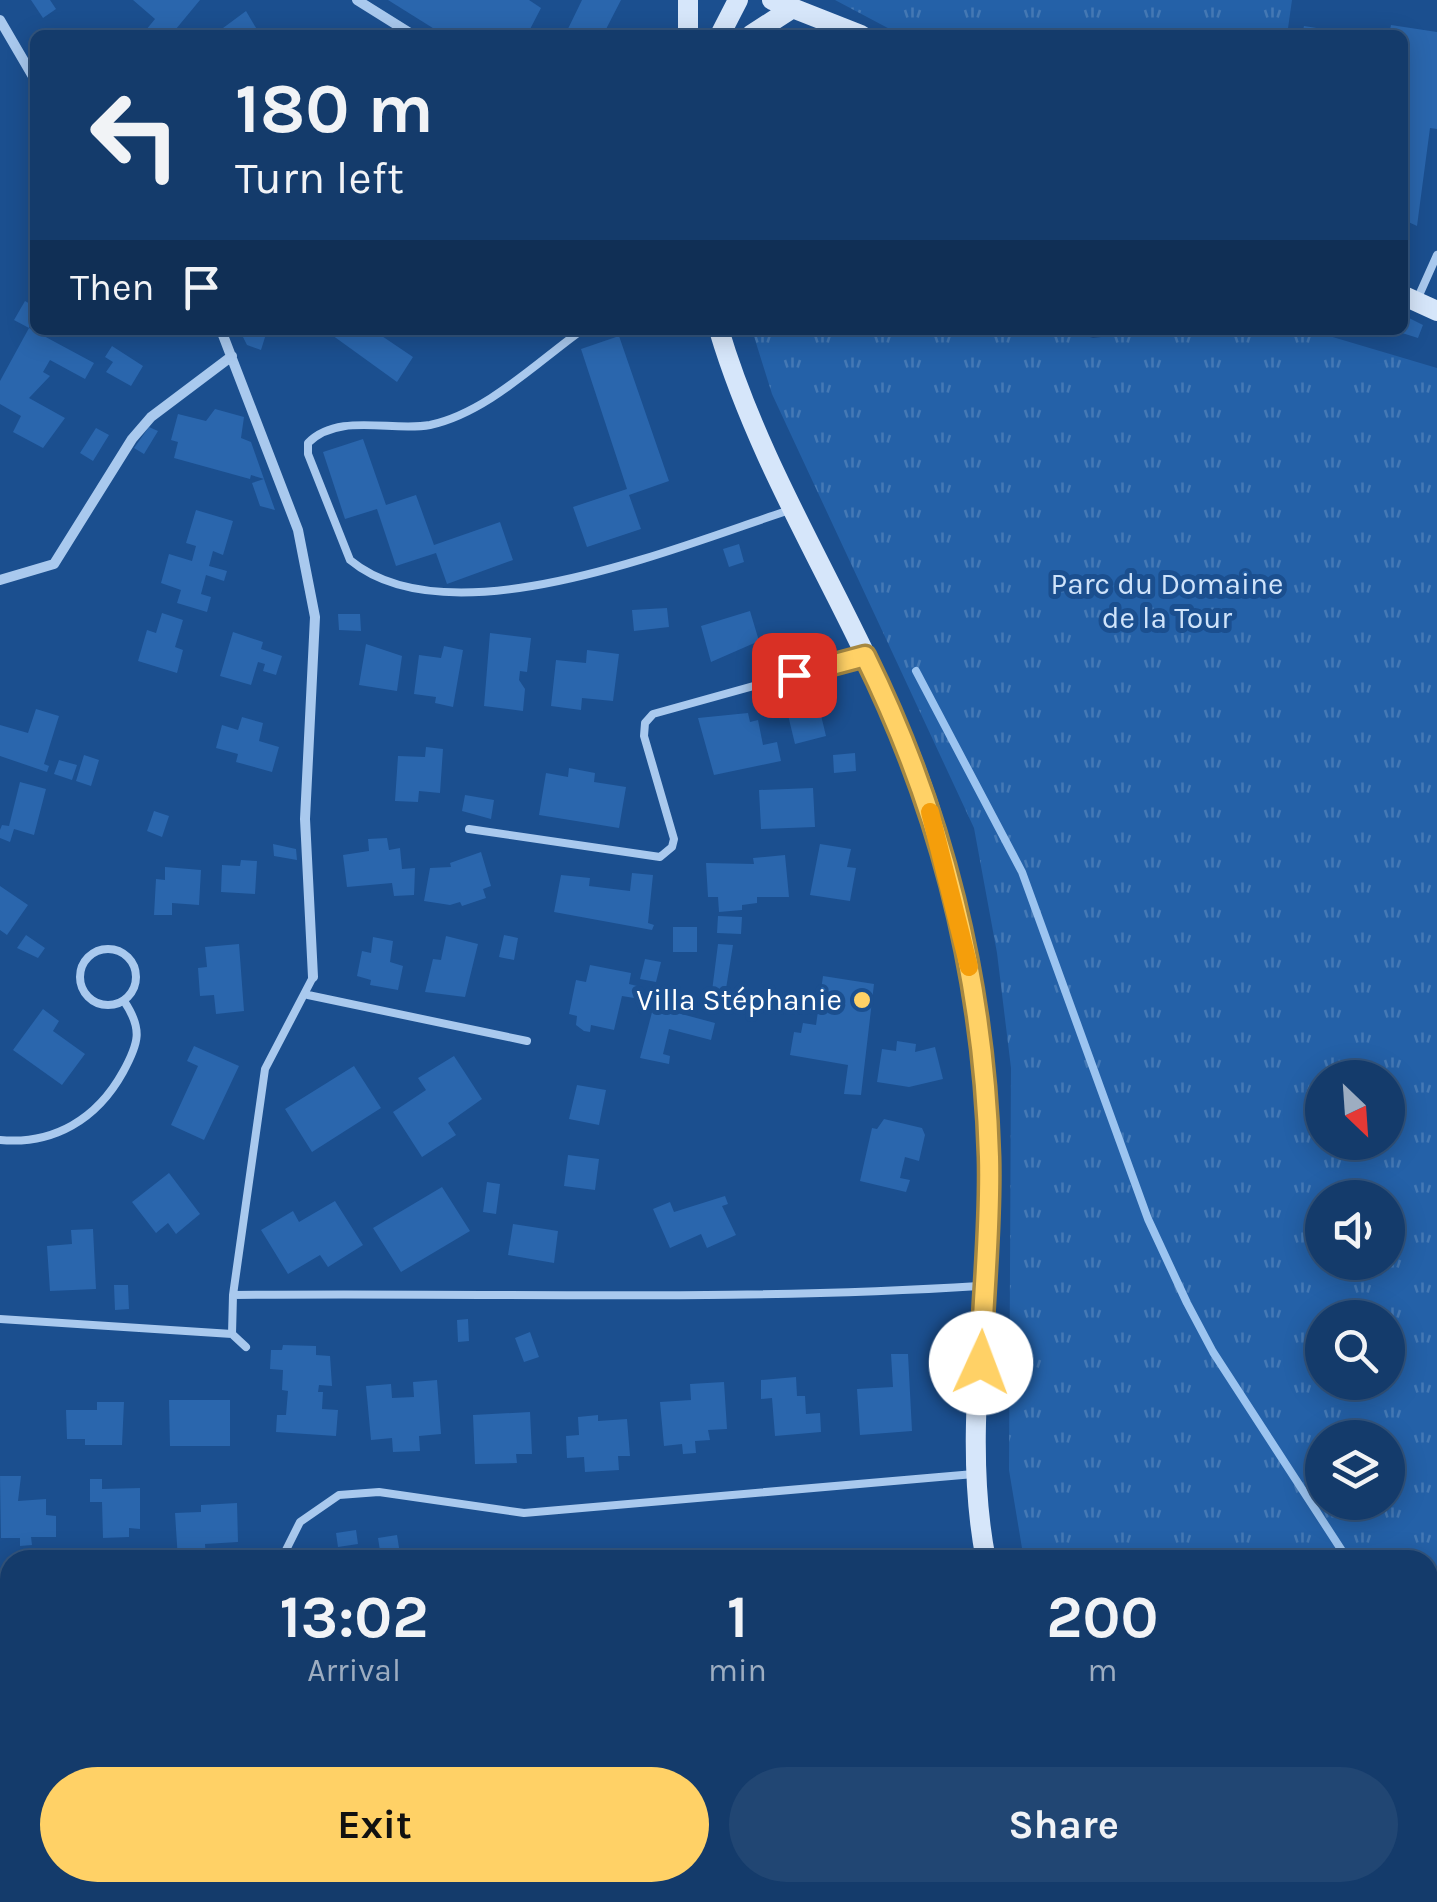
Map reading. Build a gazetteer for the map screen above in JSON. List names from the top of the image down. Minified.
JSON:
{"parks":["Parc du Domaine de la Tour"],"places":["Villa Stéphanie"],"north":"bottom right","page":{"turn":["180 m","Turn left"],"then":"Then","eta":["13:02","Arrival","1","min","200","m"],"buttons":["Exit","Share"]}}
